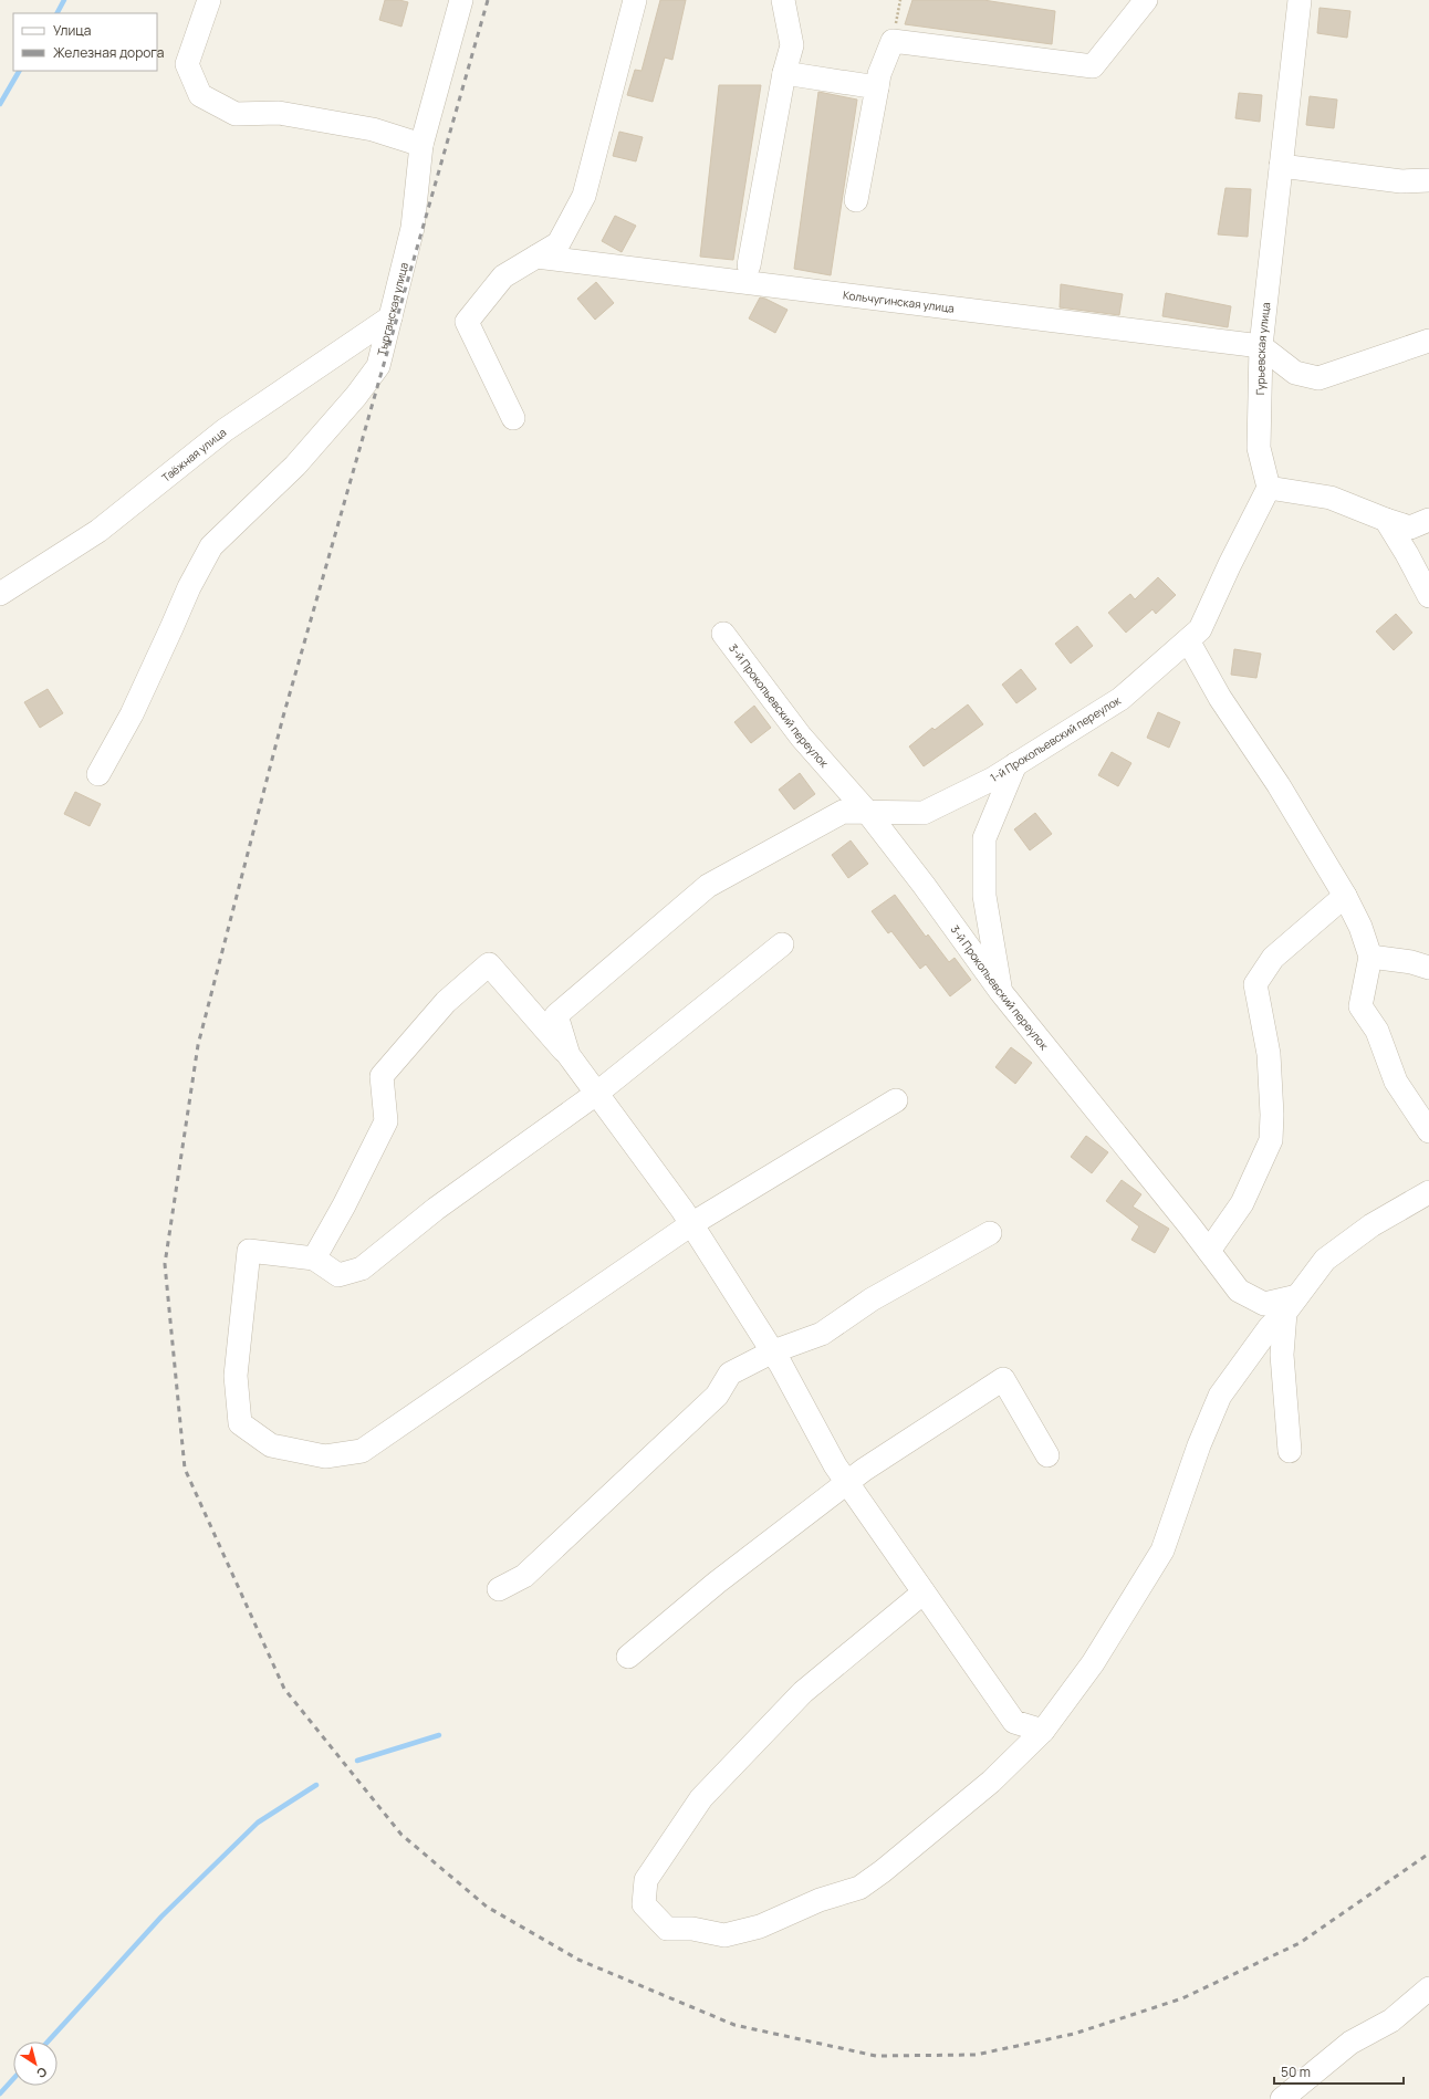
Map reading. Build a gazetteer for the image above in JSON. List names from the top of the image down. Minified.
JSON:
{"streets":{"street":["Кольчугинская улица","Тырганская улица","Гурьевская улица","Таёжная улица","3-й Прокопьевский переулок","1-й Прокопьевский переулок"]},"crossings":[["Кольчугинская улица","Гурьевская улица"],["Тырганская улица","Таёжная улица"],["Гурьевская улица","1-й Прокопьевский переулок"],["3-й Прокопьевский переулок","1-й Прокопьевский переулок"]],"legend":["Улица","Железная дорога"],"scale_bar":"50 m","north":"bottom right"}
